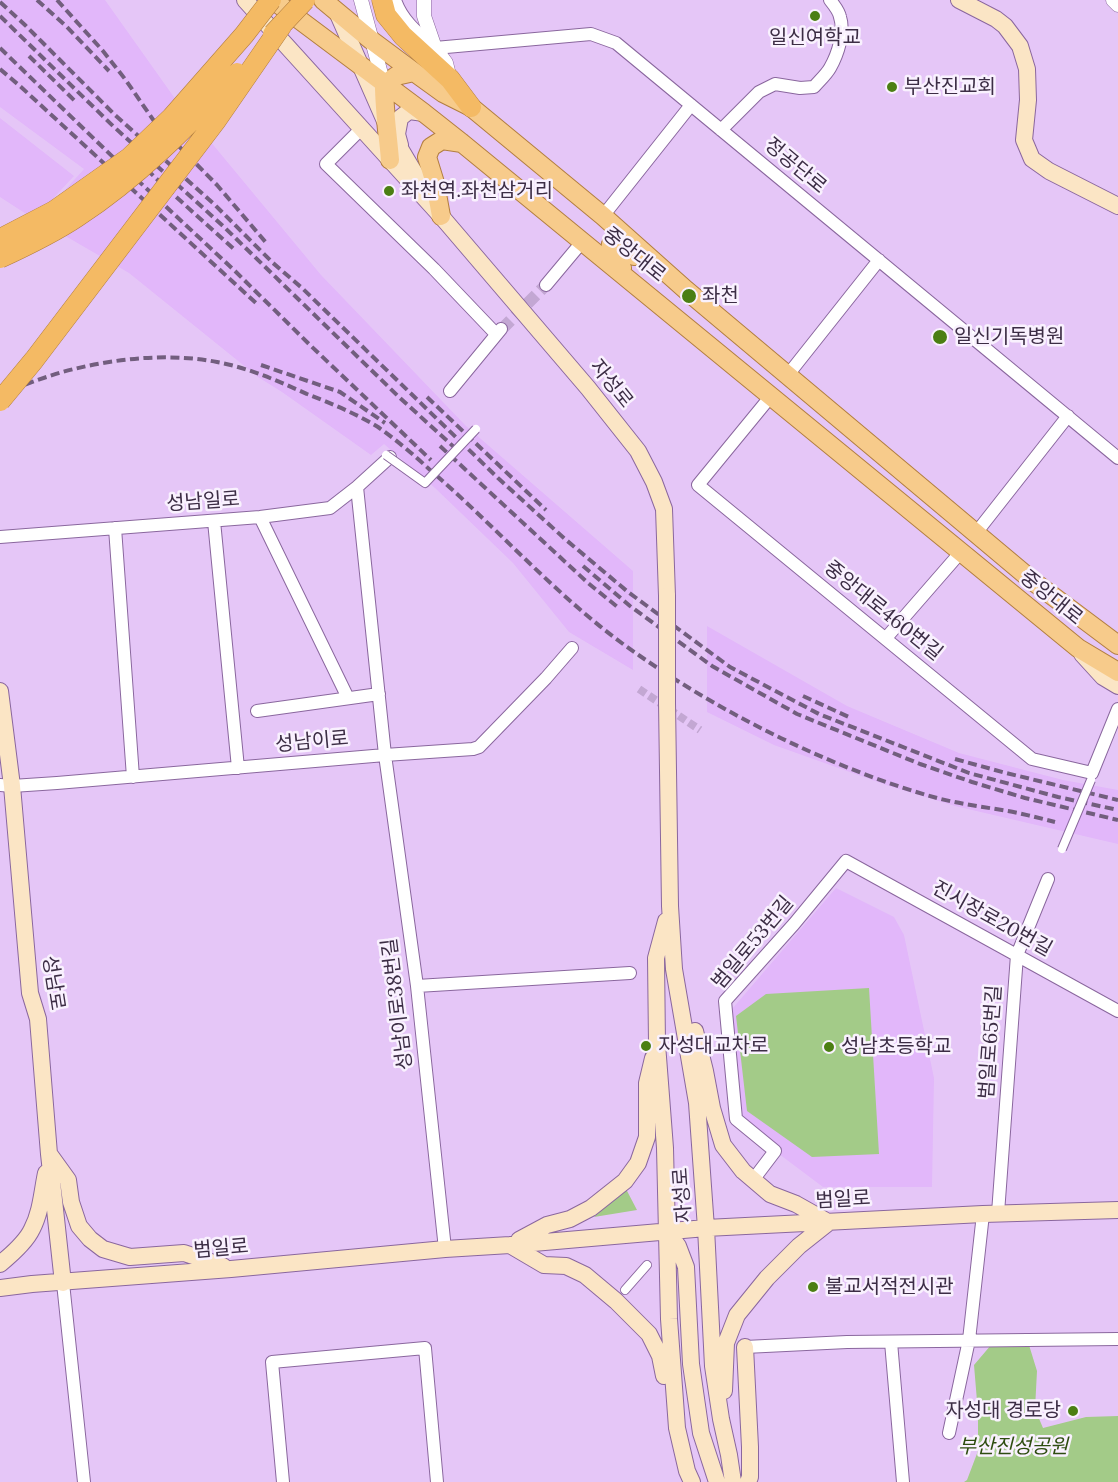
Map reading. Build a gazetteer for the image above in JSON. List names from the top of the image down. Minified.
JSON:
{"streets":{"main road":["중앙대로","자성로","성남로","범일로"],"street":["정공단로","성남일로","중앙대로460번길","성남이로","진시장로20번길","범일로53번길","성남이로38번길","범일로65번길"]},"crossings":[["정공단로","중앙대로"],["중앙대로","중앙대로460번길"],["자성로","범일로"],["성남일로","성남이로38번길"],["성남이로","성남로"],["성남이로","성남이로38번길"],["진시장로20번길","범일로53번길"],["진시장로20번길","범일로65번길"],["성남로","범일로"],["성남이로38번길","범일로"],["범일로65번길","범일로"]],"parks":["부산진성공원"],"places":["일신여학교","부산진교회","좌천역.좌천삼거리","좌천","일신기독병원","자성대교차로","성남초등학교","불교서적전시관","자성대 경로당"]}
